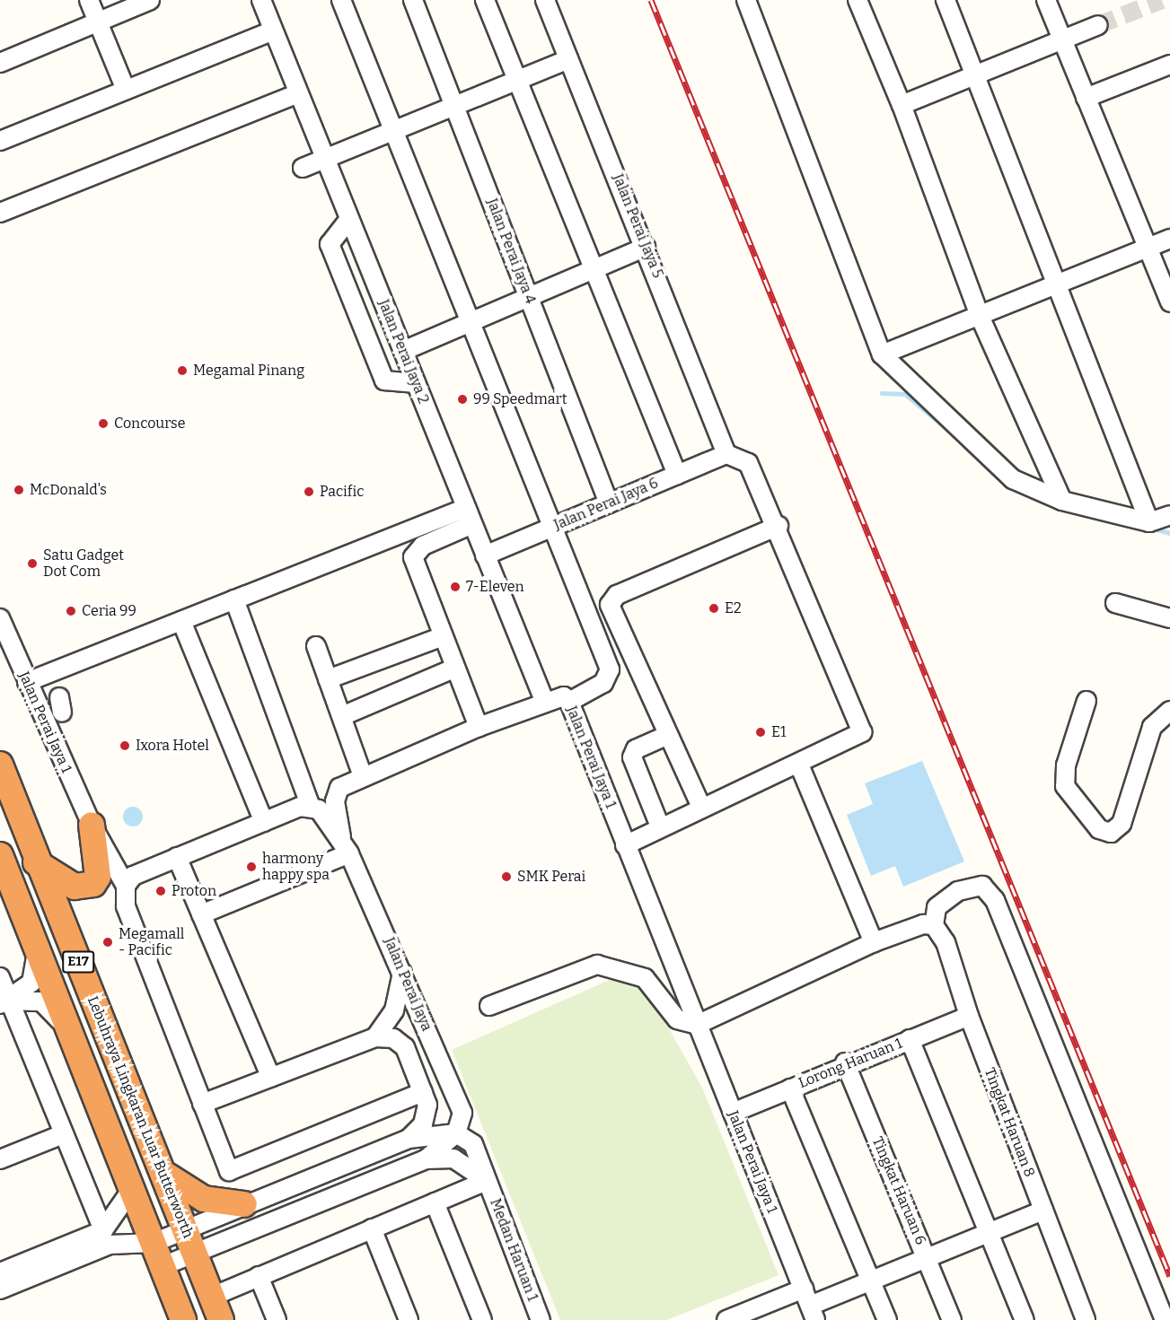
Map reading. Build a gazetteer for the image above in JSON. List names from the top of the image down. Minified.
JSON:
{"streets":{"highway":["E17","Lebuhraya Lingkaran Luar Butterworth"],"street":["Jalan Perai Jaya 5","Jalan Perai Jaya 4","Jalan Perai Jaya 2","Jalan Perai Jaya 6","Jalan Perai Jaya 1","Jalan Perai Jaya","Lorong Haruan 1","Tingkat Haruan 8","Tingkat Haruan 6","Medan Haruan 1"]},"crossings":[["Jalan Perai Jaya 5","Jalan Perai Jaya 6"],["Jalan Perai Jaya 4","Jalan Perai Jaya 6"],["Jalan Perai Jaya 2","Jalan Perai Jaya 6"],["Jalan Perai Jaya 2","Jalan Perai Jaya 1"],["Jalan Perai Jaya 1","Jalan Perai Jaya"],["Jalan Perai Jaya 1","Lorong Haruan 1"],["Jalan Perai Jaya","Medan Haruan 1"],["Lorong Haruan 1","Tingkat Haruan 8"],["Lorong Haruan 1","Tingkat Haruan 6"]],"places":["Megamal Pinang","99 Speedmart","Concourse","McDonald's","Pacific","Satu Gadget Dot Com","7-Eleven","E2","Ceria 99","E1","Ixora Hotel","harmony happy spa","SMK Perai","Proton","Megamall - Pacific"]}
